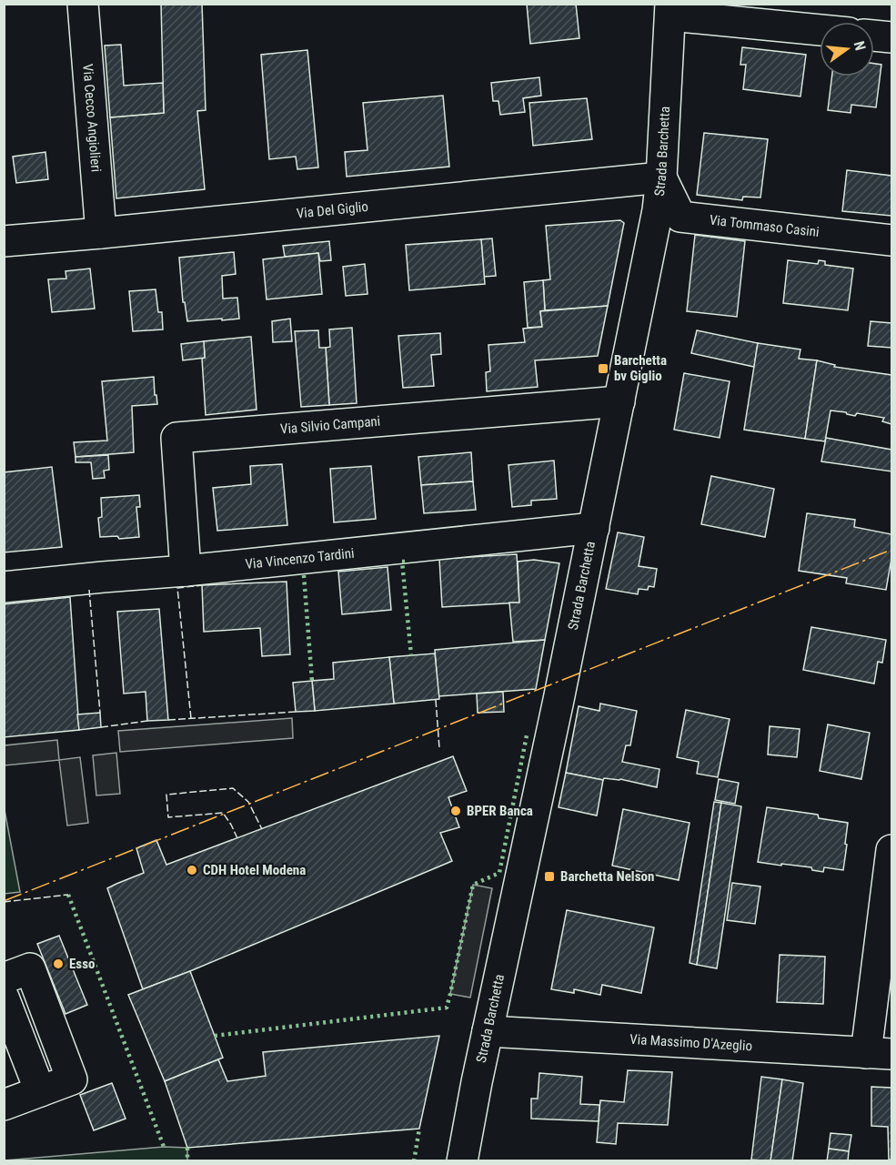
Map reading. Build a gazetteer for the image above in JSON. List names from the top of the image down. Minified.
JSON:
{"streets":{"street":["Via Cecco Angiolieri","Strada Barchetta","Via Del Giglio","Via Tommaso Casini","Via Silvio Campani","Via Vincenzo Tardini","Via Massimo D'Azeglio"]},"crossings":[["Via Cecco Angiolieri","Via Del Giglio"],["Strada Barchetta","Via Del Giglio"],["Strada Barchetta","Via Tommaso Casini"],["Strada Barchetta","Via Silvio Campani"],["Strada Barchetta","Via Vincenzo Tardini"],["Strada Barchetta","Via Massimo D'Azeglio"],["Via Del Giglio","Via Tommaso Casini"],["Via Silvio Campani","Via Vincenzo Tardini"]],"places":{"transit":["Barchetta bv Giglio","Barchetta Nelson"],"other":["BPER Banca","CDH Hotel Modena","Esso"]},"north":"right"}
